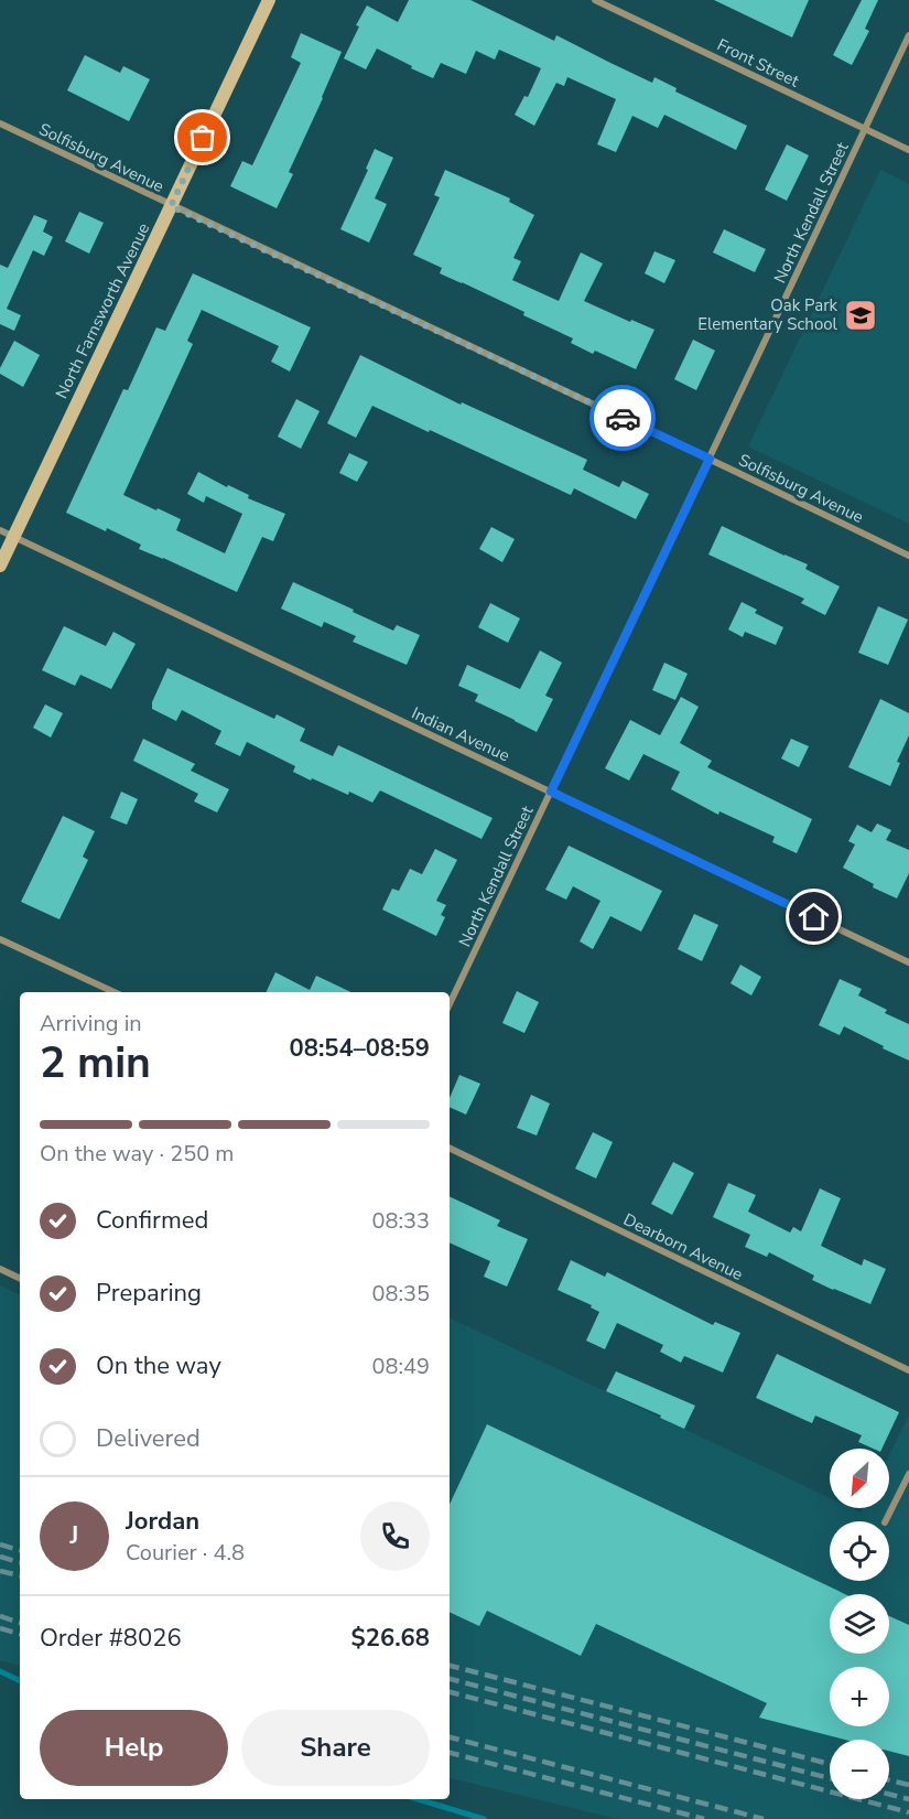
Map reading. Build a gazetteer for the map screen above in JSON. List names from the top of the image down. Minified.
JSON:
{"streets":{"main road":["North Farnsworth Avenue"],"street":["Front Street","Solfisburg Avenue","North Kendall Street","Indian Avenue","Dearborn Avenue"]},"crossings":[["Front Street","North Kendall Street"],["Solfisburg Avenue","North Kendall Street"],["Solfisburg Avenue","North Farnsworth Avenue"],["North Kendall Street","Indian Avenue"],["North Farnsworth Avenue","Indian Avenue"]],"places":{"school or university":["Oak Park Elementary School"]},"north":"bottom left","page":{"heading":["2 min","Arriving in","08:54–08:59"],"panel":["Jordan","Courier · 4.8","Order #8026","$26.68"],"bar":"On the way · 250 m","list":[["Confirmed","08:33"],["Preparing","08:35"],["On the way","08:49"],"Delivered"],"map_buttons":["+","−"],"round":"J","buttons":["Help","Share"]}}
